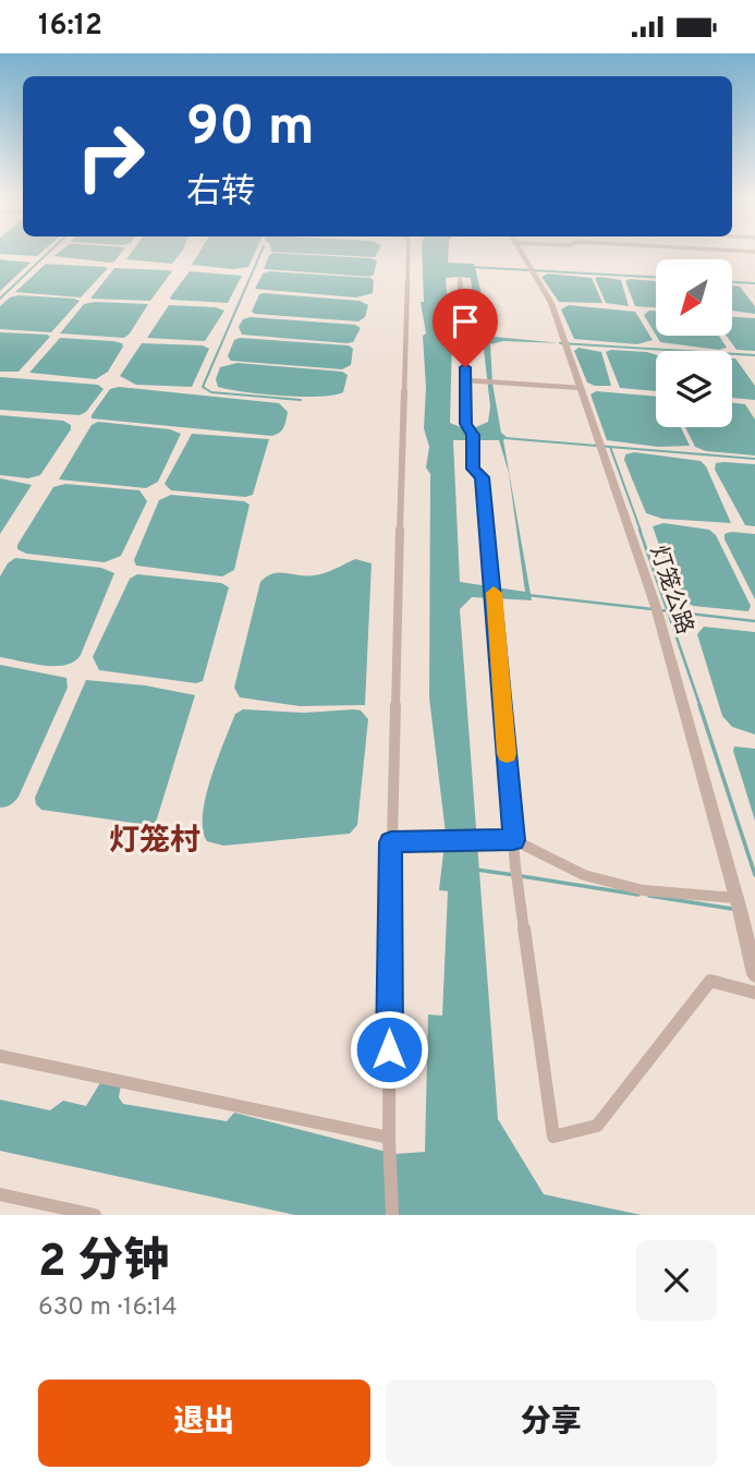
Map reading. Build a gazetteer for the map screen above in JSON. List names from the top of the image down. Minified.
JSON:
{"streets":{"street":["灯笼公路"]},"districts":["灯笼村"],"north":"bottom left","page":{"status":"16:12","turn":["90 m","右转"],"heading":["2 分钟","630 m · 16:14"],"buttons":["退出","分享"]}}
